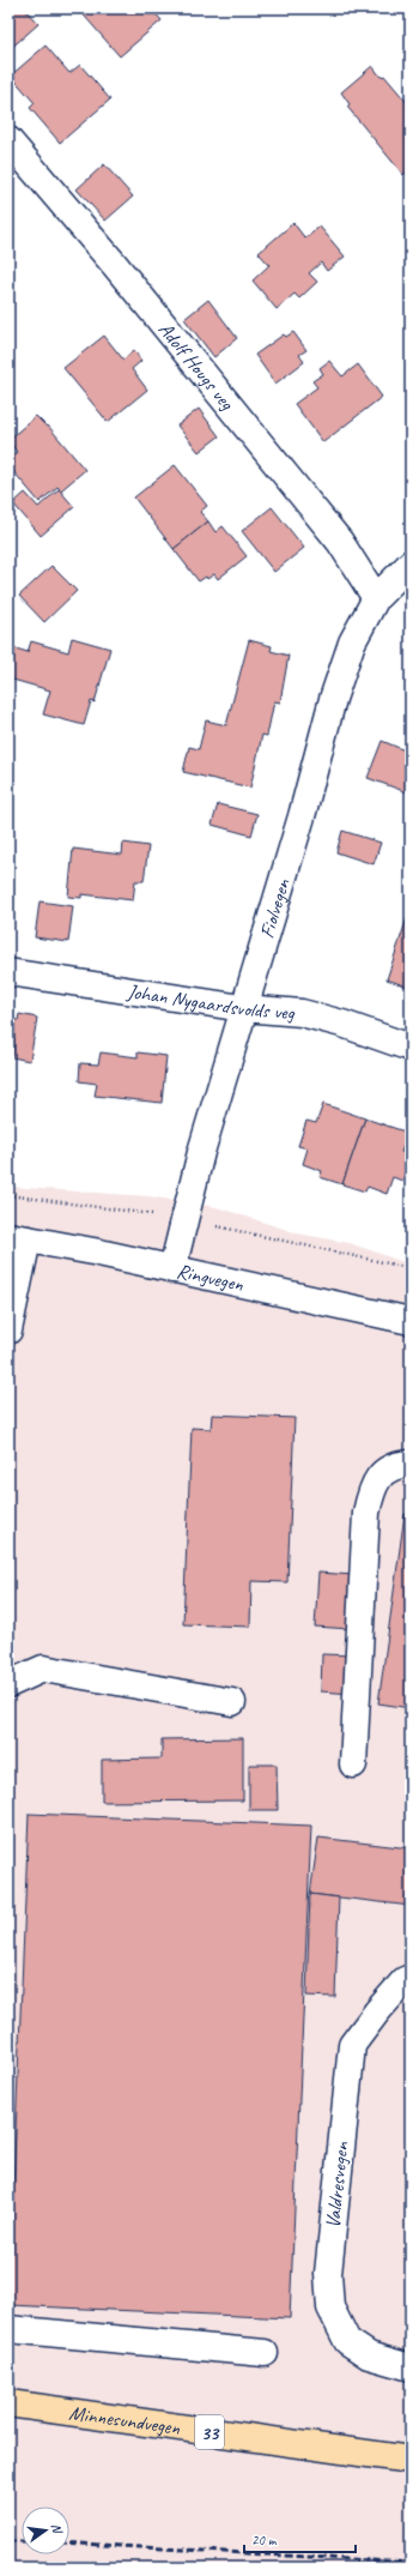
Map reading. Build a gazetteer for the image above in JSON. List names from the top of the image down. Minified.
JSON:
{"streets":{"main road":["Minnesundvegen","33"],"street":["Adolf Hougs veg","Fiolvegen","Johan Nygaardsvolds veg","Ringvegen","Valdresvegen"]},"crossings":[["Adolf Hougs veg","Fiolvegen"],["Fiolvegen","Johan Nygaardsvolds veg"],["Fiolvegen","Ringvegen"]],"scale_bar":"20 m","north":"right"}
